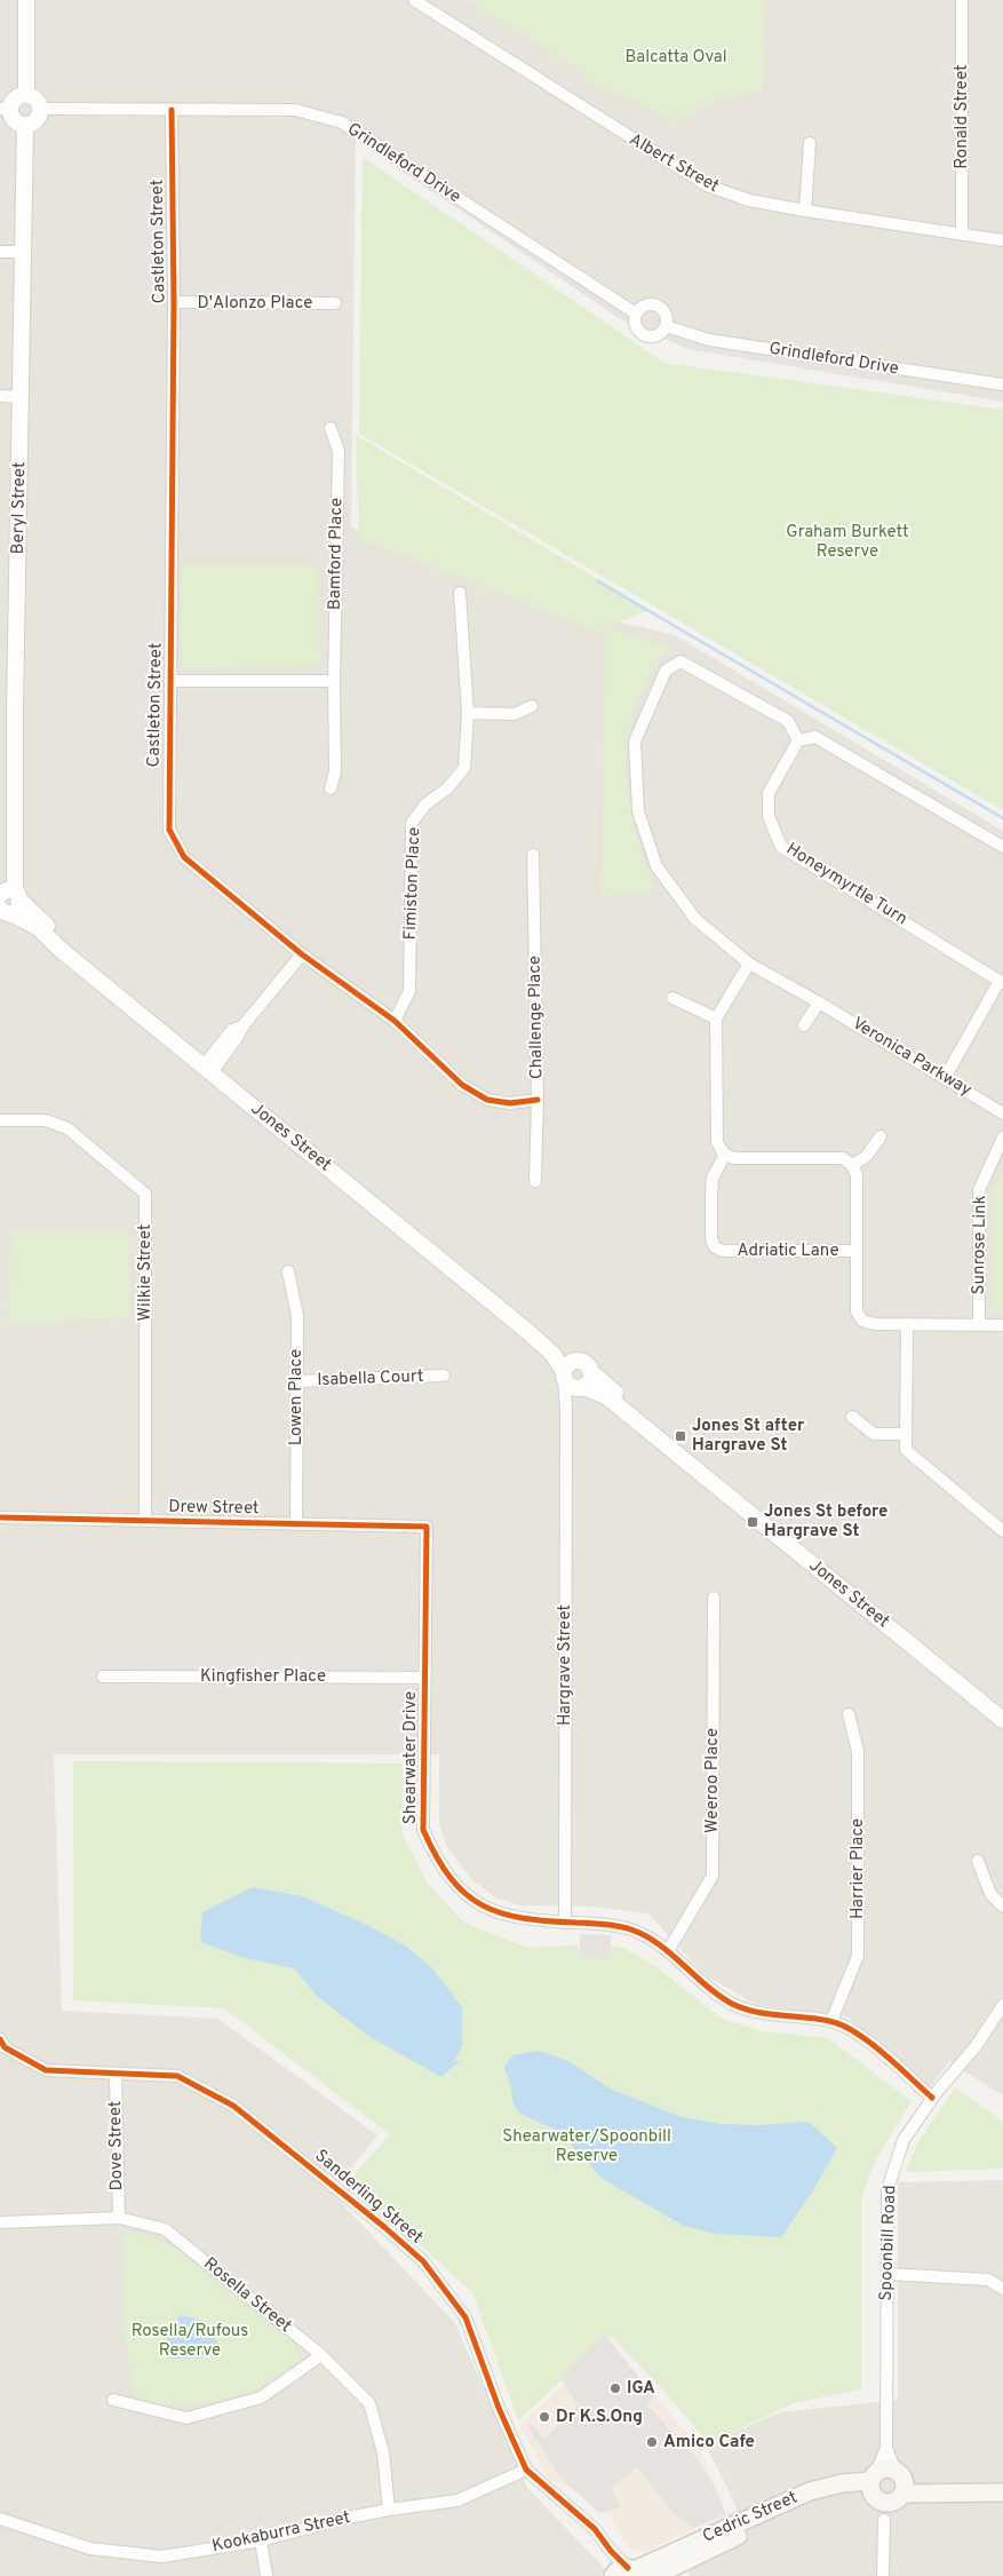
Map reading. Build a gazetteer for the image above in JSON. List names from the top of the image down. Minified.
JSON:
{"streets":{"main road":["Cedric Street"],"street":["Ronald Street","Grindleford Drive","Albert Street","Castleton Street","D'Alonzo Place","Beryl Street","Bamford Place","Fimiston Place","Honeymyrtle Turn","Challenge Place","Veronica Parkway","Jones Street","Sunrose Link","Adriatic Lane","Wilkie Street","Isabella Court","Lowen Place","Drew Street","Hargrave Street","Kingfisher Place","Shearwater Drive","Weeroo Place","Harrier Place","Dove Street","Sanderling Street","Spoonbill Road","Rosella Street","Kookaburra Street"]},"crossings":[["Ronald Street","Albert Street"],["Grindleford Drive","Castleton Street"],["Grindleford Drive","Beryl Street"],["Castleton Street","D'Alonzo Place"],["Castleton Street","Fimiston Place"],["Castleton Street","Challenge Place"],["Beryl Street","Jones Street"],["Honeymyrtle Turn","Veronica Parkway"],["Jones Street","Hargrave Street"],["Wilkie Street","Drew Street"],["Isabella Court","Lowen Place"],["Lowen Place","Drew Street"],["Drew Street","Shearwater Drive"],["Hargrave Street","Shearwater Drive"],["Kingfisher Place","Shearwater Drive"],["Shearwater Drive","Weeroo Place"],["Shearwater Drive","Harrier Place"],["Shearwater Drive","Spoonbill Road"],["Dove Street","Sanderling Street"],["Dove Street","Rosella Street"],["Sanderling Street","Cedric Street"],["Sanderling Street","Kookaburra Street"],["Spoonbill Road","Cedric Street"],["Rosella Street","Kookaburra Street"]],"parks":["Balcatta Oval","Graham Burkett Reserve","Shearwater/Spoonbill Reserve","Rosella/Rufous Reserve"],"places":{"transit":["Jones St after Hargrave St","Jones St before Hargrave St"],"other":["IGA","Dr K.S.Ong","Amico Cafe"]}}
